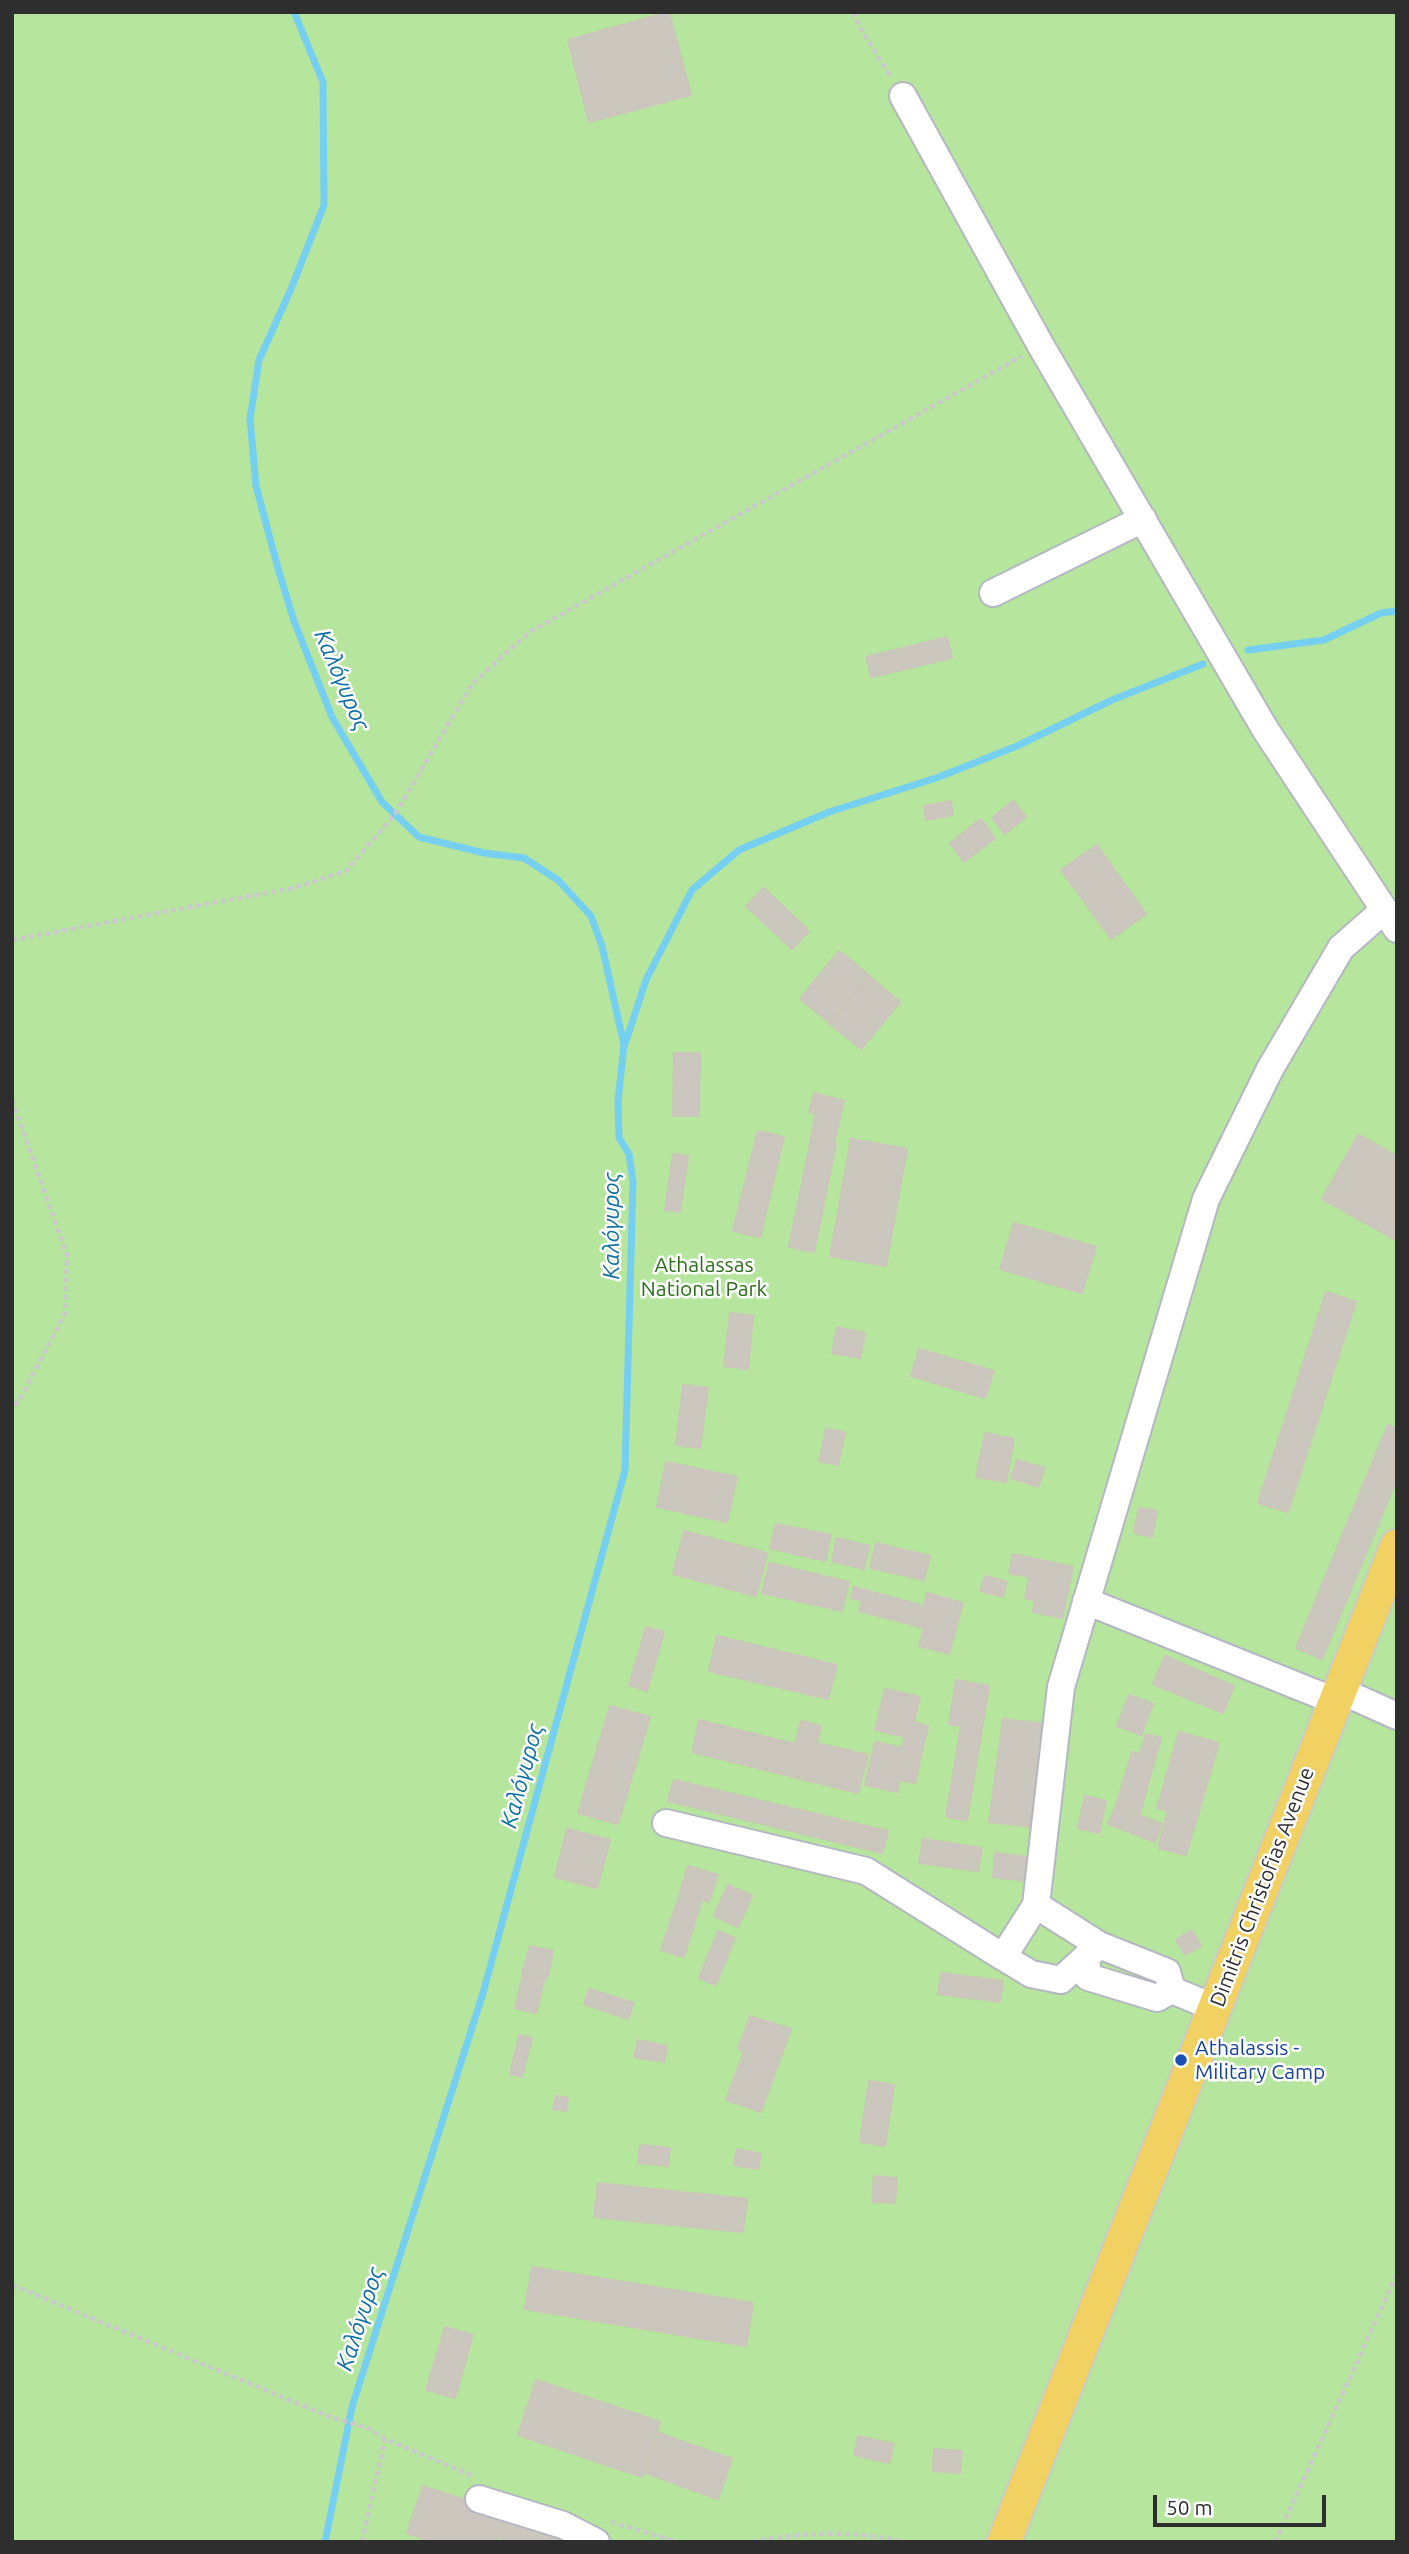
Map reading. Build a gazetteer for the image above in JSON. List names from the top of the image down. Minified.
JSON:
{"streets":{"main road":["Dimitris Christofias Avenue"]},"water":["Καλόγυρος"],"parks":["Athalassas National Park"],"places":["Athalassis - Military Camp"],"scale_bar":"50 m"}
